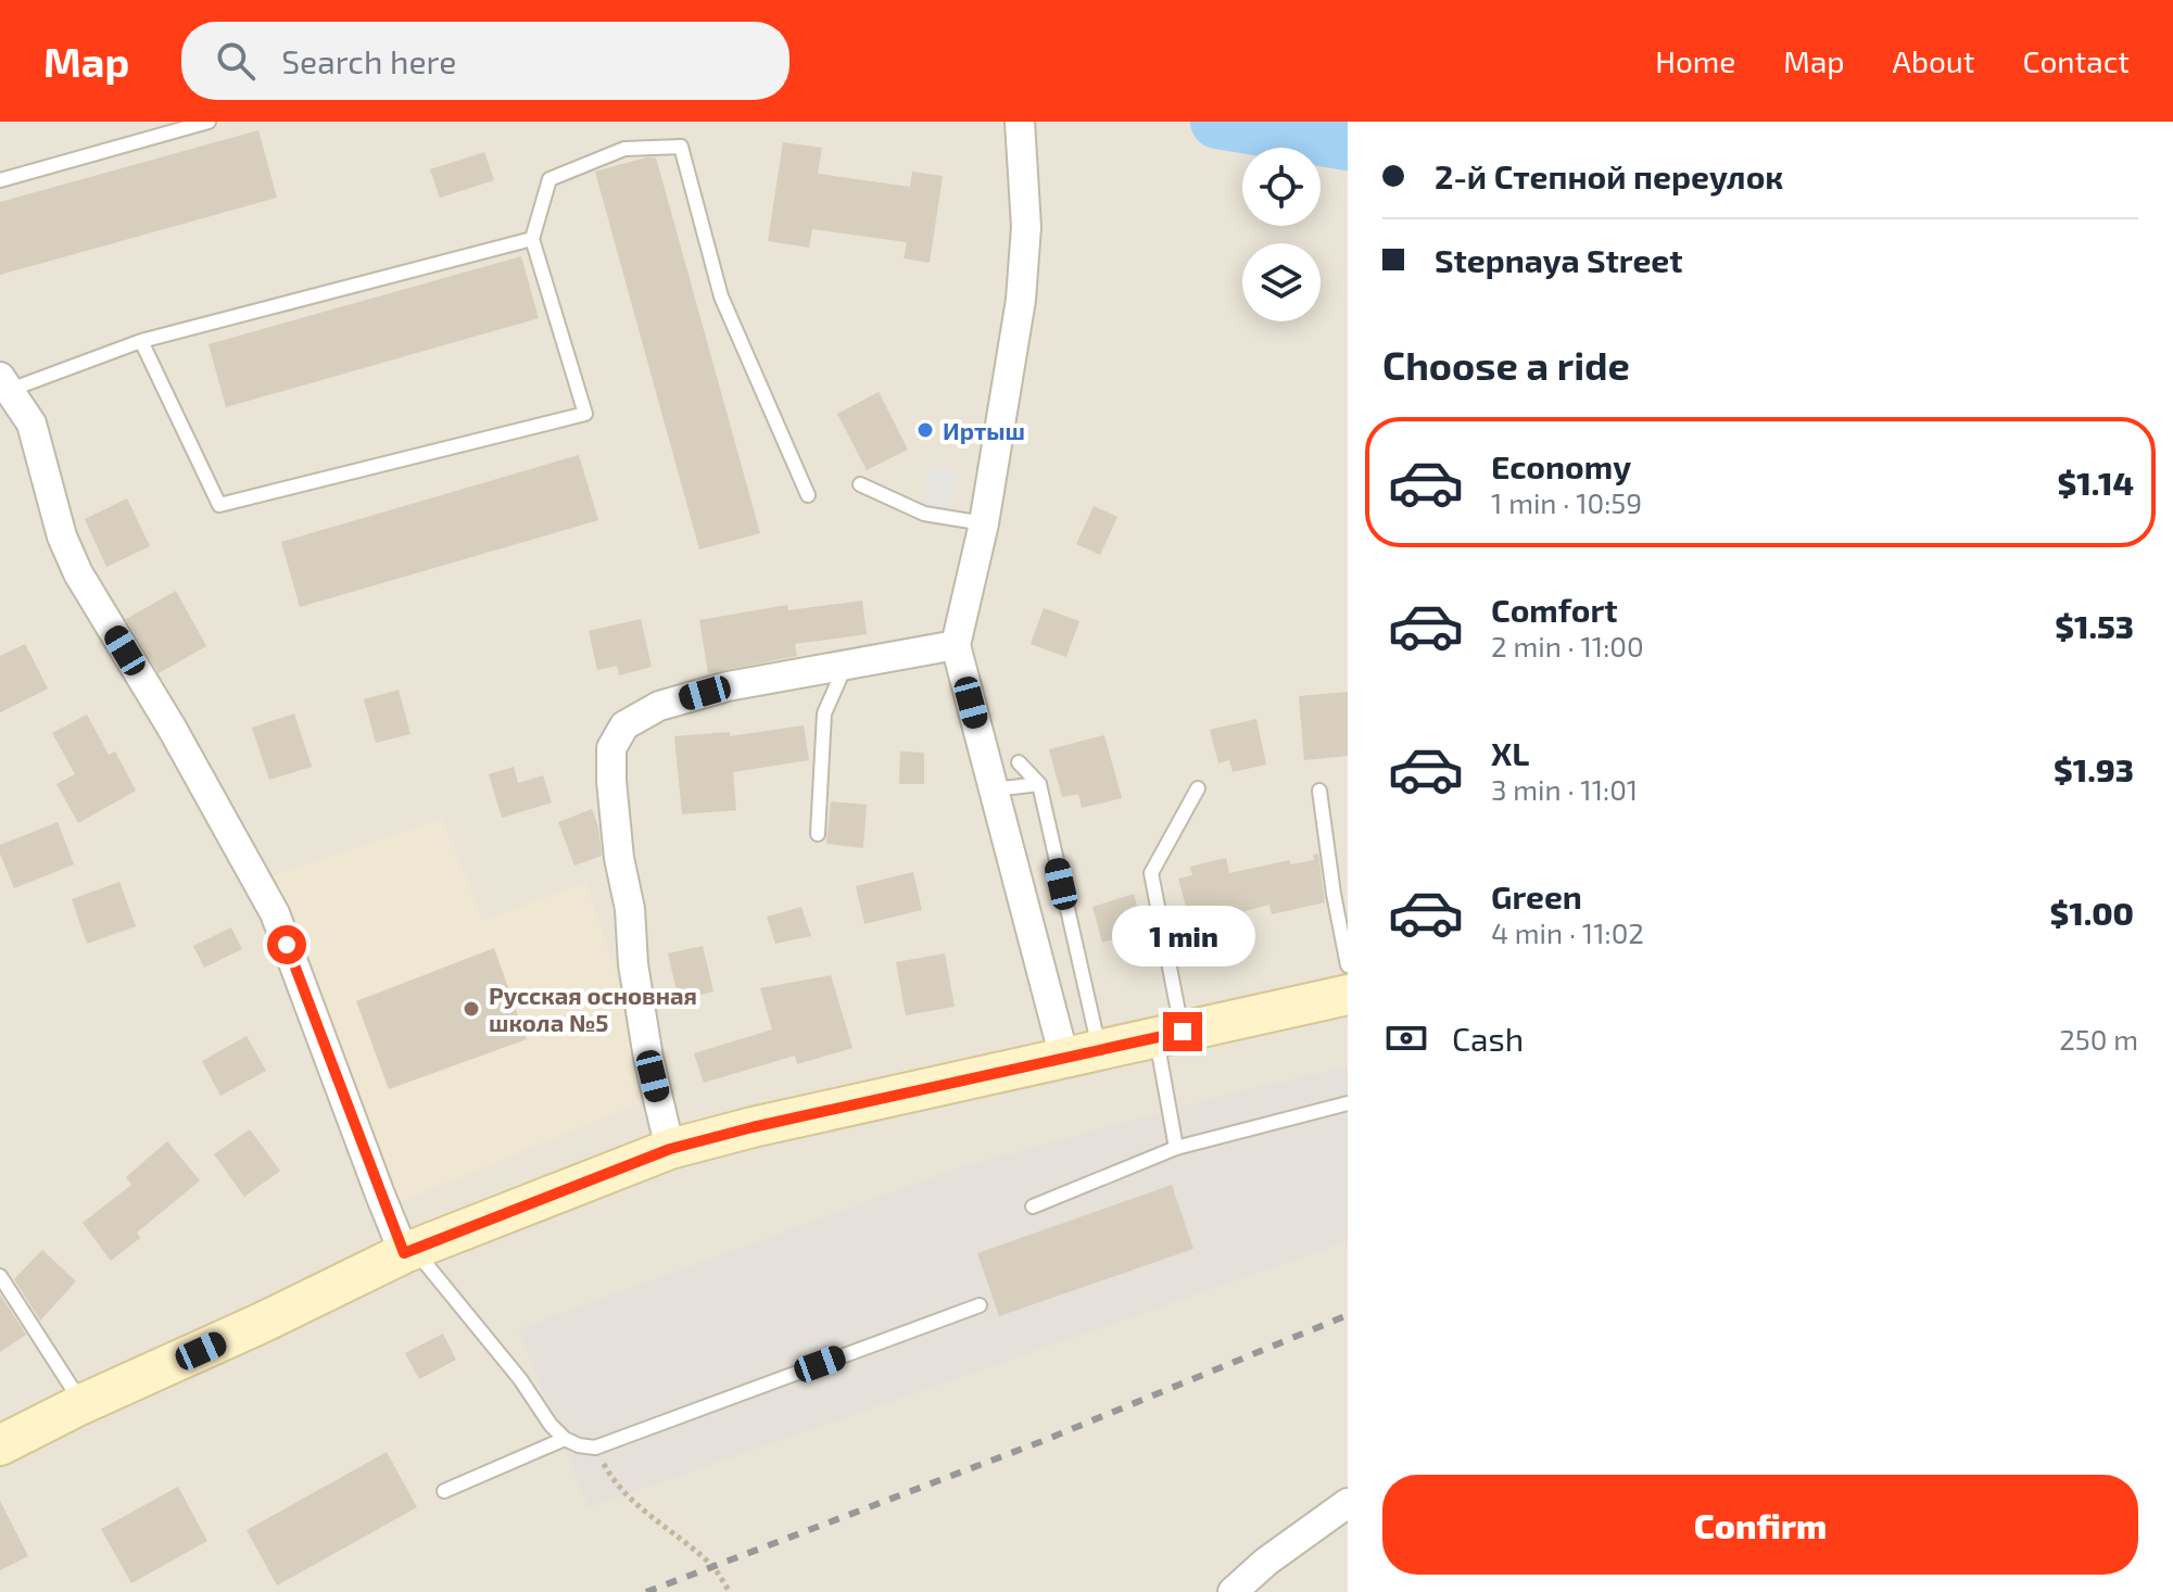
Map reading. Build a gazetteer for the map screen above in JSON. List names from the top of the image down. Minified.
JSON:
{"places":["Иртыш","Русская основная школа №5"],"page":{"header":"Map","search":"Search here","nav":["Home","Map","About","Contact"],"banner":["2-й Степной переулок","Stepnaya Street"],"heading":"Choose a ride","list":[{"name":"Economy","note":"1 min · 10:59","value":"$1.14"},{"name":"Comfort","note":"2 min · 11:00","value":"$1.53"},{"name":"XL","note":"3 min · 11:01","value":"$1.93"},{"name":"Green","note":"4 min · 11:02","value":"$1.00"}],"bubble":"1 min","pay":["Cash","250 m"],"buttons":"Confirm"}}
